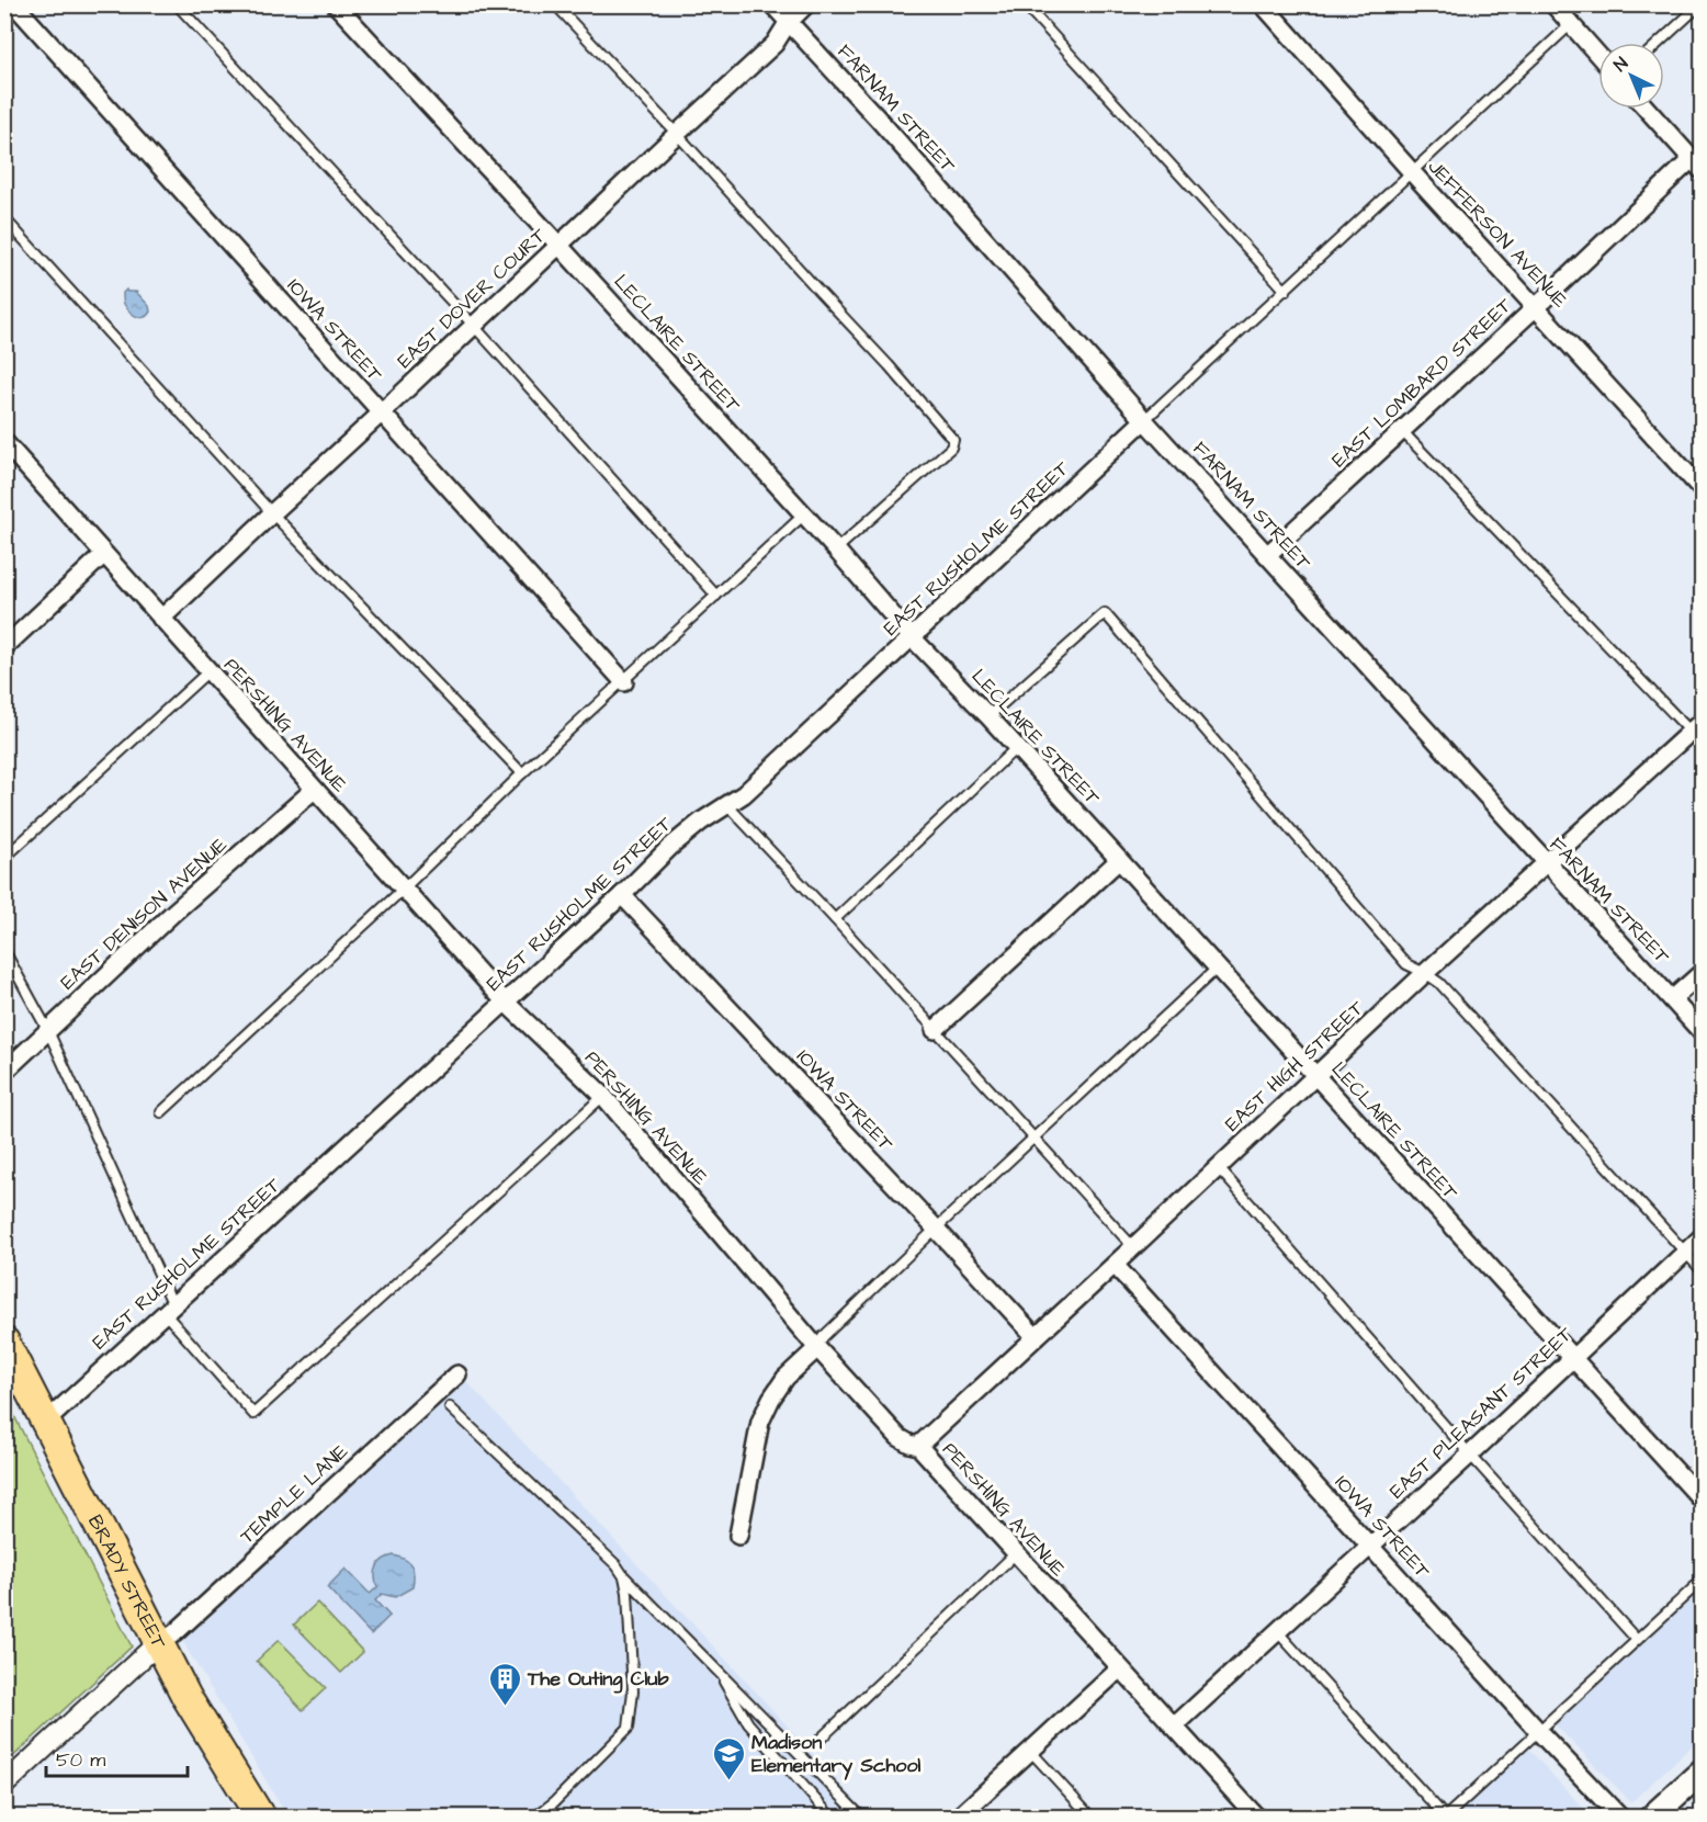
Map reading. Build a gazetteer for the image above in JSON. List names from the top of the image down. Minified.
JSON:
{"streets":{"highway":["BRADY STREET"],"street":["FARNAM STREET","JEFFERSON AVENUE","EAST DOVER COURT","IOWA STREET","LECLAIRE STREET","EAST LOMBARD STREET","EAST RUSHOLME STREET","PERSHING AVENUE","EAST DENISON AVENUE","EAST HIGH STREET","EAST PLEASANT STREET","TEMPLE LANE"]},"crossings":[["FARNAM STREET","EAST DOVER COURT"],["FARNAM STREET","EAST LOMBARD STREET"],["FARNAM STREET","EAST RUSHOLME STREET"],["FARNAM STREET","EAST HIGH STREET"],["JEFFERSON AVENUE","EAST LOMBARD STREET"],["EAST DOVER COURT","IOWA STREET"],["EAST DOVER COURT","LECLAIRE STREET"],["EAST DOVER COURT","PERSHING AVENUE"],["IOWA STREET","EAST RUSHOLME STREET"],["IOWA STREET","EAST HIGH STREET"],["IOWA STREET","EAST PLEASANT STREET"],["LECLAIRE STREET","EAST RUSHOLME STREET"],["LECLAIRE STREET","EAST HIGH STREET"],["LECLAIRE STREET","EAST PLEASANT STREET"],["EAST RUSHOLME STREET","PERSHING AVENUE"],["EAST RUSHOLME STREET","BRADY STREET"],["PERSHING AVENUE","EAST DENISON AVENUE"],["PERSHING AVENUE","EAST HIGH STREET"],["PERSHING AVENUE","EAST PLEASANT STREET"],["TEMPLE LANE","BRADY STREET"]],"places":{"building":["The Outing Club"],"school or university":["Madison Elementary School"]},"scale_bar":"50 m","north":"top left"}
